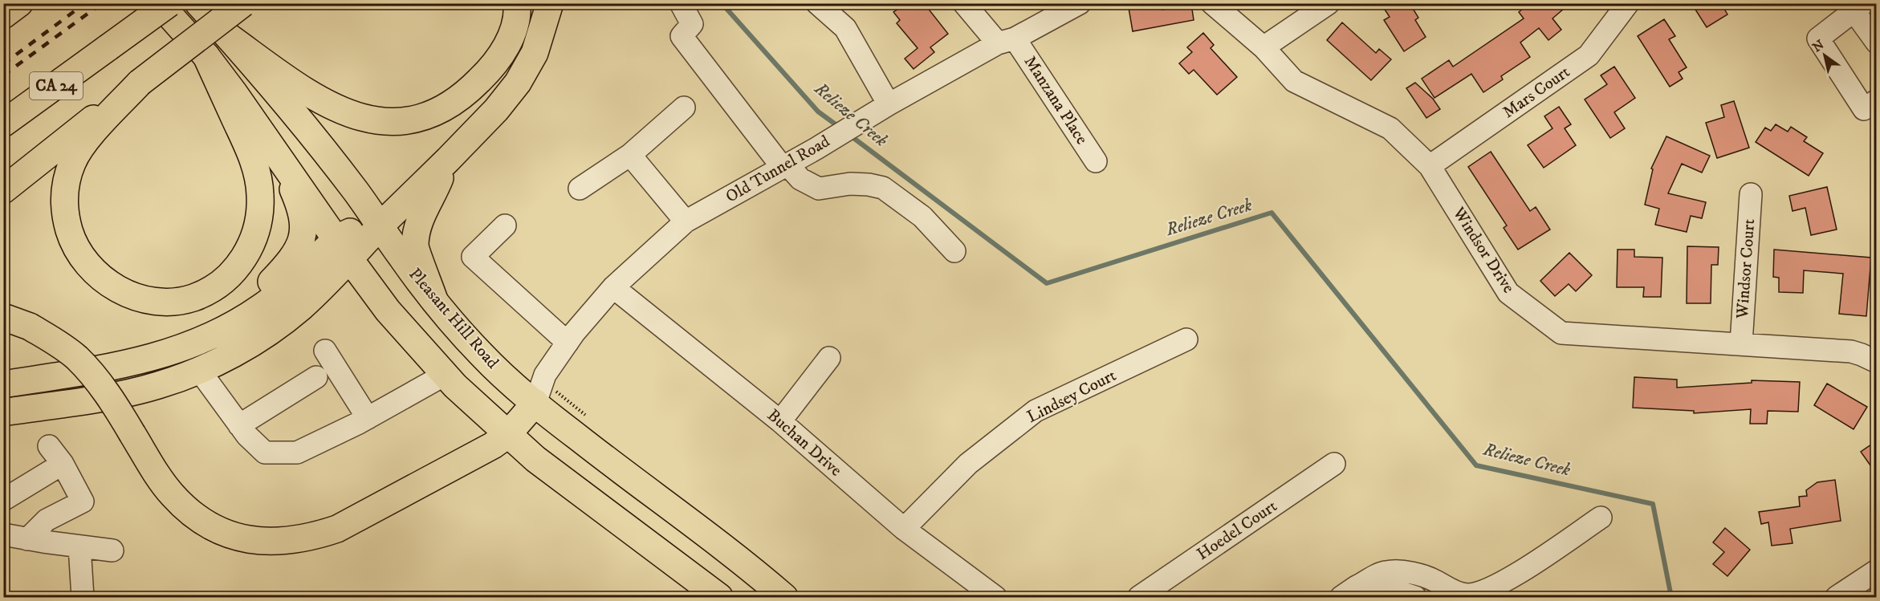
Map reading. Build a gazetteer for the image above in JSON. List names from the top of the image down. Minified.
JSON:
{"streets":{"main road":["CA 24","Pleasant Hill Road"],"street":["Mars Court","Manzana Place","Old Tunnel Road","Windsor Drive","Windsor Court","Lindsey Court","Buchan Drive","Hoedel Court"]},"crossings":[["Mars Court","Windsor Drive"],["Manzana Place","Old Tunnel Road"],["Old Tunnel Road","Pleasant Hill Road"],["Old Tunnel Road","Buchan Drive"],["Windsor Drive","Windsor Court"],["Lindsey Court","Buchan Drive"]],"water":["Relieze Creek"],"north":"top left"}
